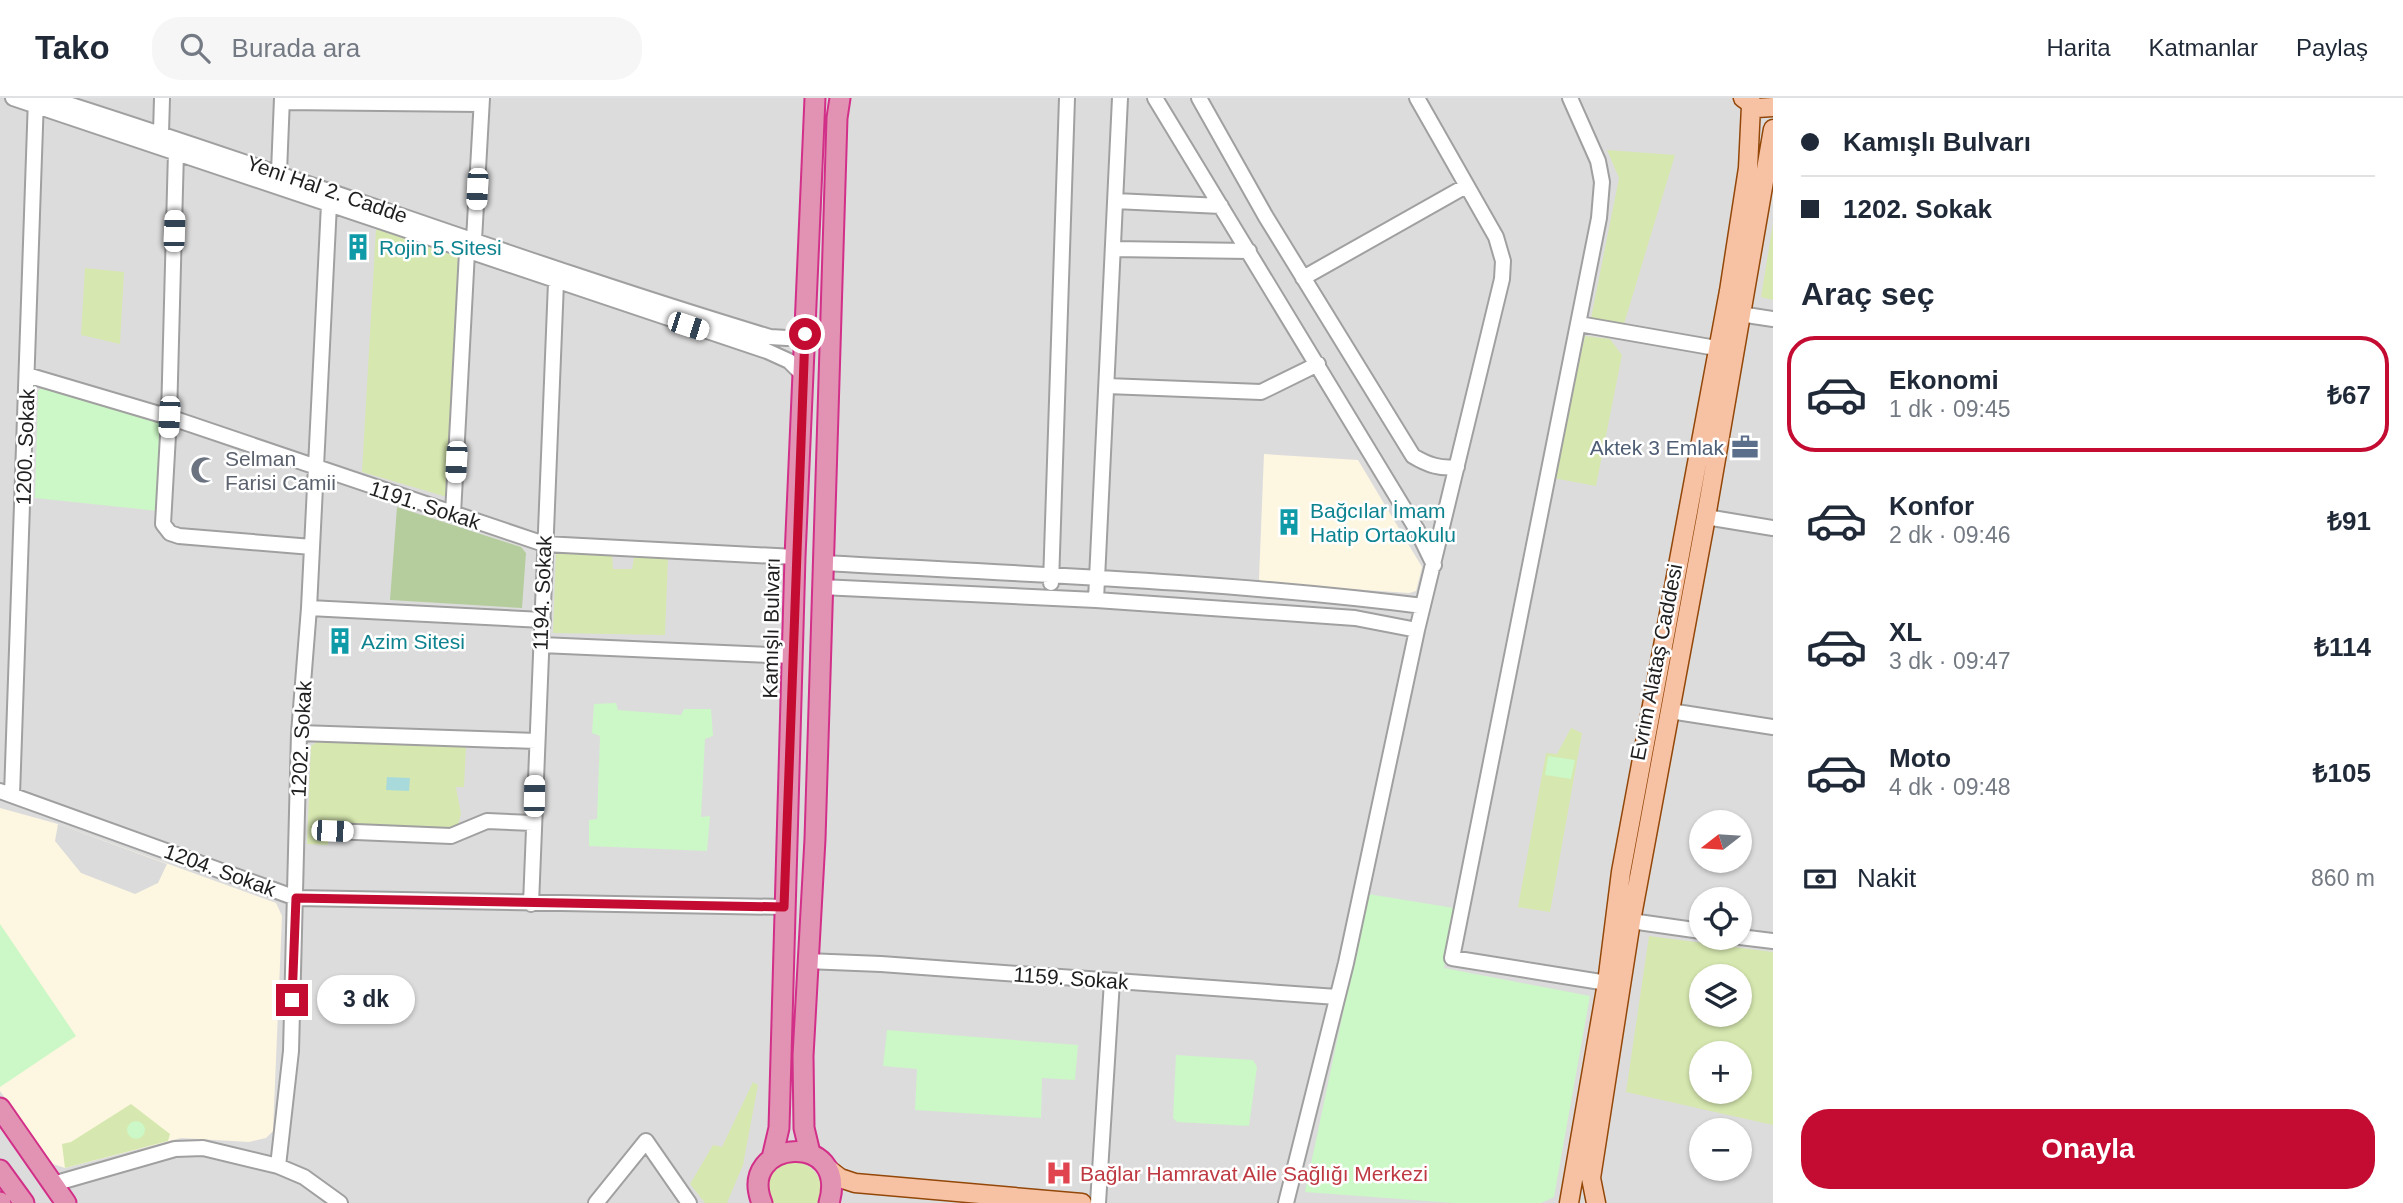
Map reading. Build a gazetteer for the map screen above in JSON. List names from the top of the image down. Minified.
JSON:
{"streets":{"highway":["Kamışlı Bulvarı"],"main road":["Evrim Alataş Caddesi"],"street":["Yeni Hal 2. Cadde","1200. Sokak","1191. Sokak","1194. Sokak","1202. Sokak","1204. Sokak","1159. Sokak"]},"crossings":[["Yeni Hal 2. Cadde","Kamışlı Bulvarı"],["1200. Sokak","1191. Sokak"],["1200. Sokak","1204. Sokak"],["1191. Sokak","1194. Sokak"],["1191. Sokak","Kamışlı Bulvarı"],["1191. Sokak","1202. Sokak"],["1194. Sokak","1204. Sokak"],["Kamışlı Bulvarı","1204. Sokak"],["1202. Sokak","1204. Sokak"]],"places":{"building":["Rojin 5 Sitesi","Bağcılar İmam Hatip Ortaokulu","Azim Sitesi"],"office":["Aktek 3 Emlak"],"mosque":["Selman Farisi Camii"],"hospital":["Bağlar Hamravat Aile Sağlığı Merkezi"]},"north":"left","page":{"header":"Tako","search":"Burada ara","nav":["Harita","Katmanlar","Paylaş"],"banner":["Kamışlı Bulvarı","1202. Sokak"],"heading":"Araç seç","list":[{"name":"Ekonomi","note":"1 dk · 09:45","value":"₺67"},{"name":"Konfor","note":"2 dk · 09:46","value":"₺91"},{"name":"XL","note":"3 dk · 09:47","value":"₺114"},{"name":"Moto","note":"4 dk · 09:48","value":"₺105"}],"map_buttons":["+","−"],"pay":["Nakit","860 m"],"bubble":"3 dk","buttons":"Onayla"}}
